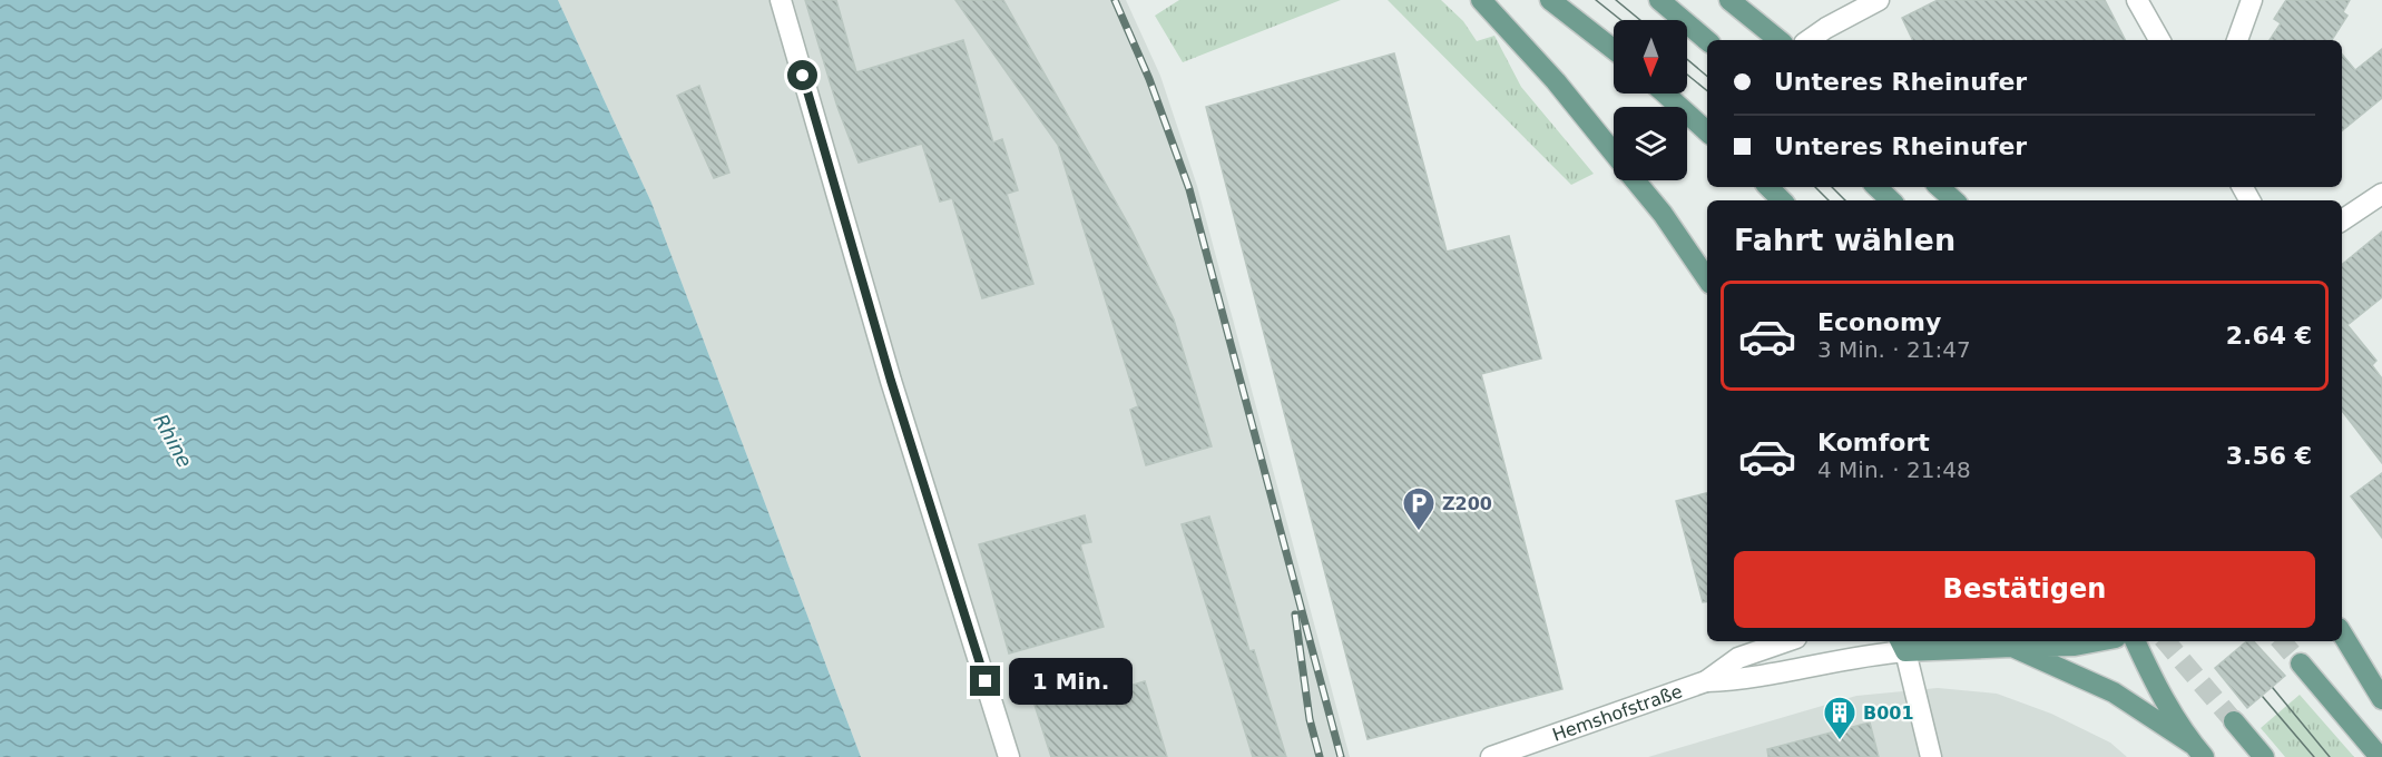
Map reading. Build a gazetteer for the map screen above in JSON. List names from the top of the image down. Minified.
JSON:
{"streets":{"street":["Hemshofstraße"]},"water":["Rhine"],"places":{"parking":["Z200"],"building":["B001"]},"north":"bottom","page":{"banner":["Unteres Rheinufer","Unteres Rheinufer"],"heading":"Fahrt wählen","list":[{"name":"Economy","note":"3 Min. · 21:47","value":"2.64 €"},{"name":"Komfort","note":"4 Min. · 21:48","value":"3.56 €"}],"buttons":"Bestätigen","bubble":"1 Min."}}
